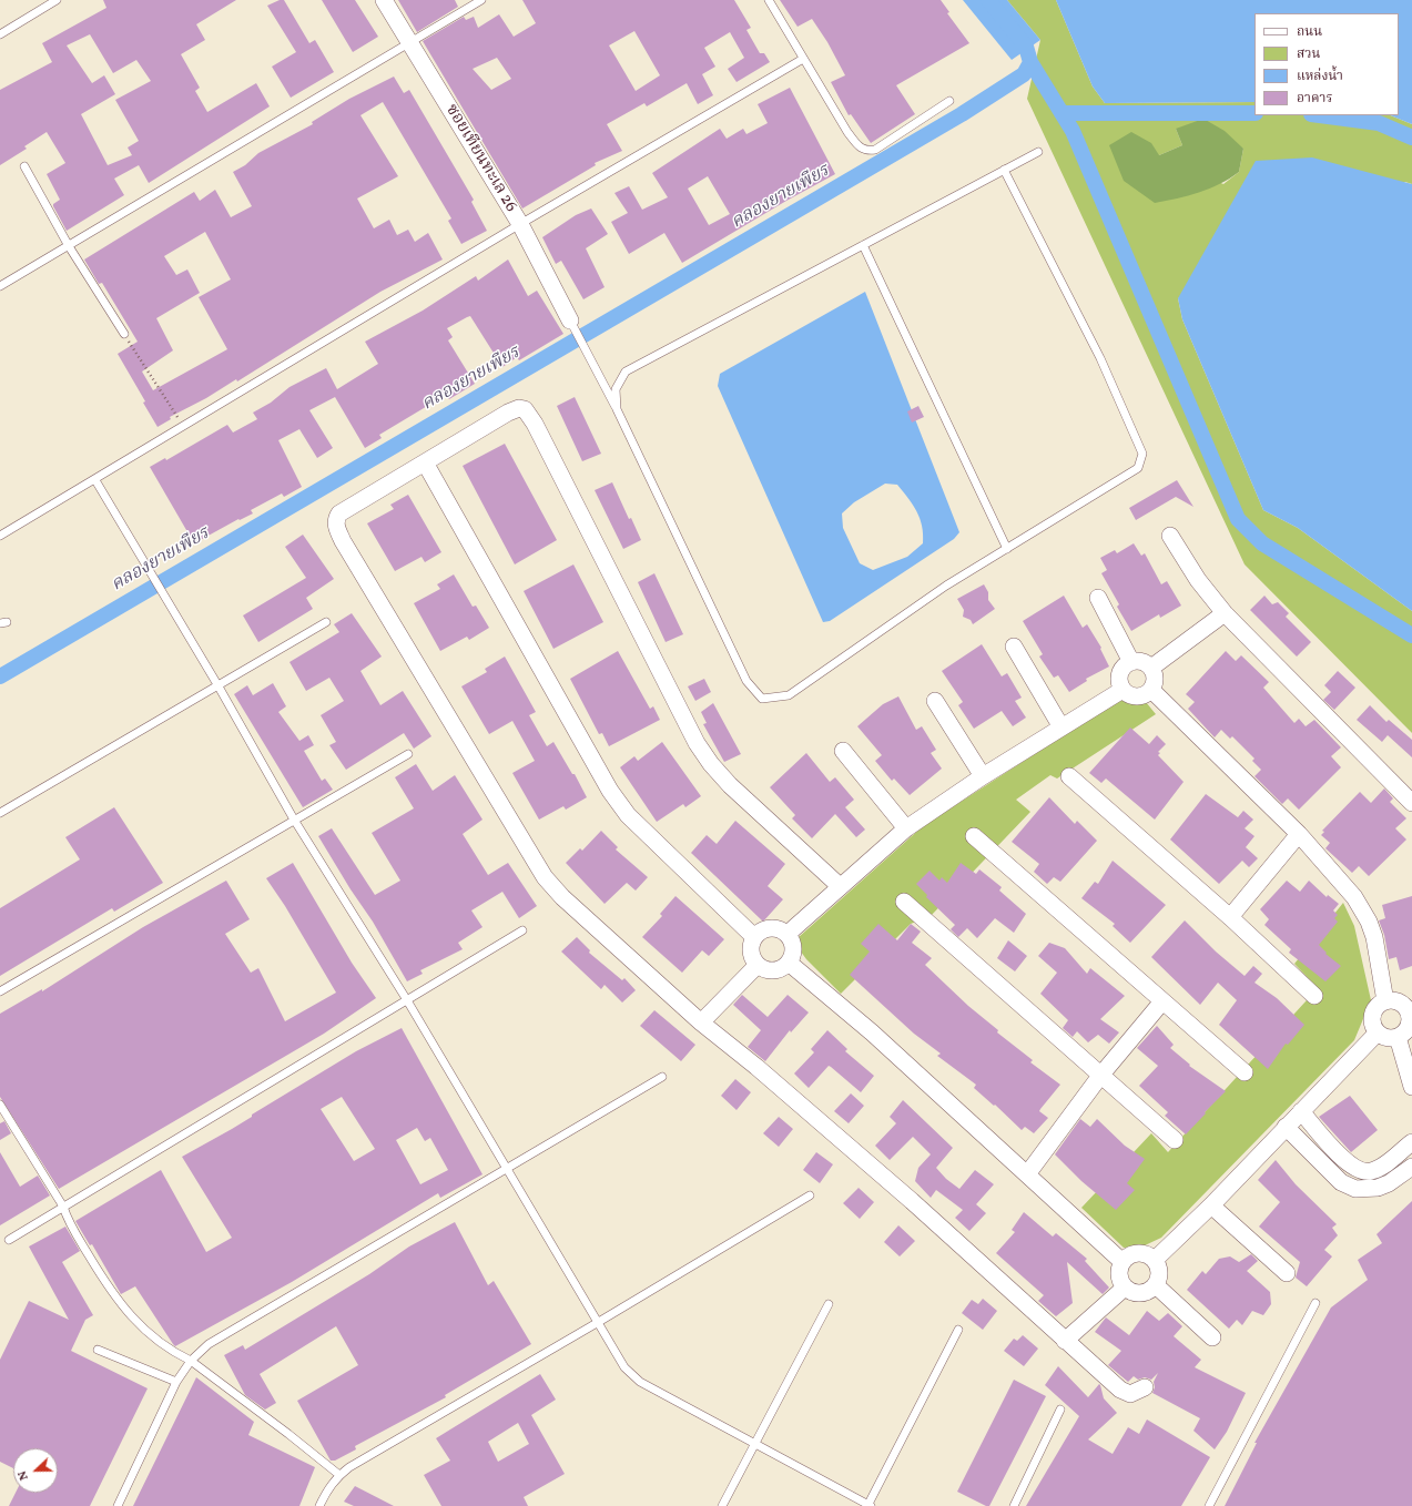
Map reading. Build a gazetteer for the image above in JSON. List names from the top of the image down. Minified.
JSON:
{"streets":{"street":["ซอยเทียนทะเล 26"]},"water":["คลองยายเพียร"],"legend":["ถนน","สวน","แหล่งน้ำ","อาคาร"],"north":"left"}
